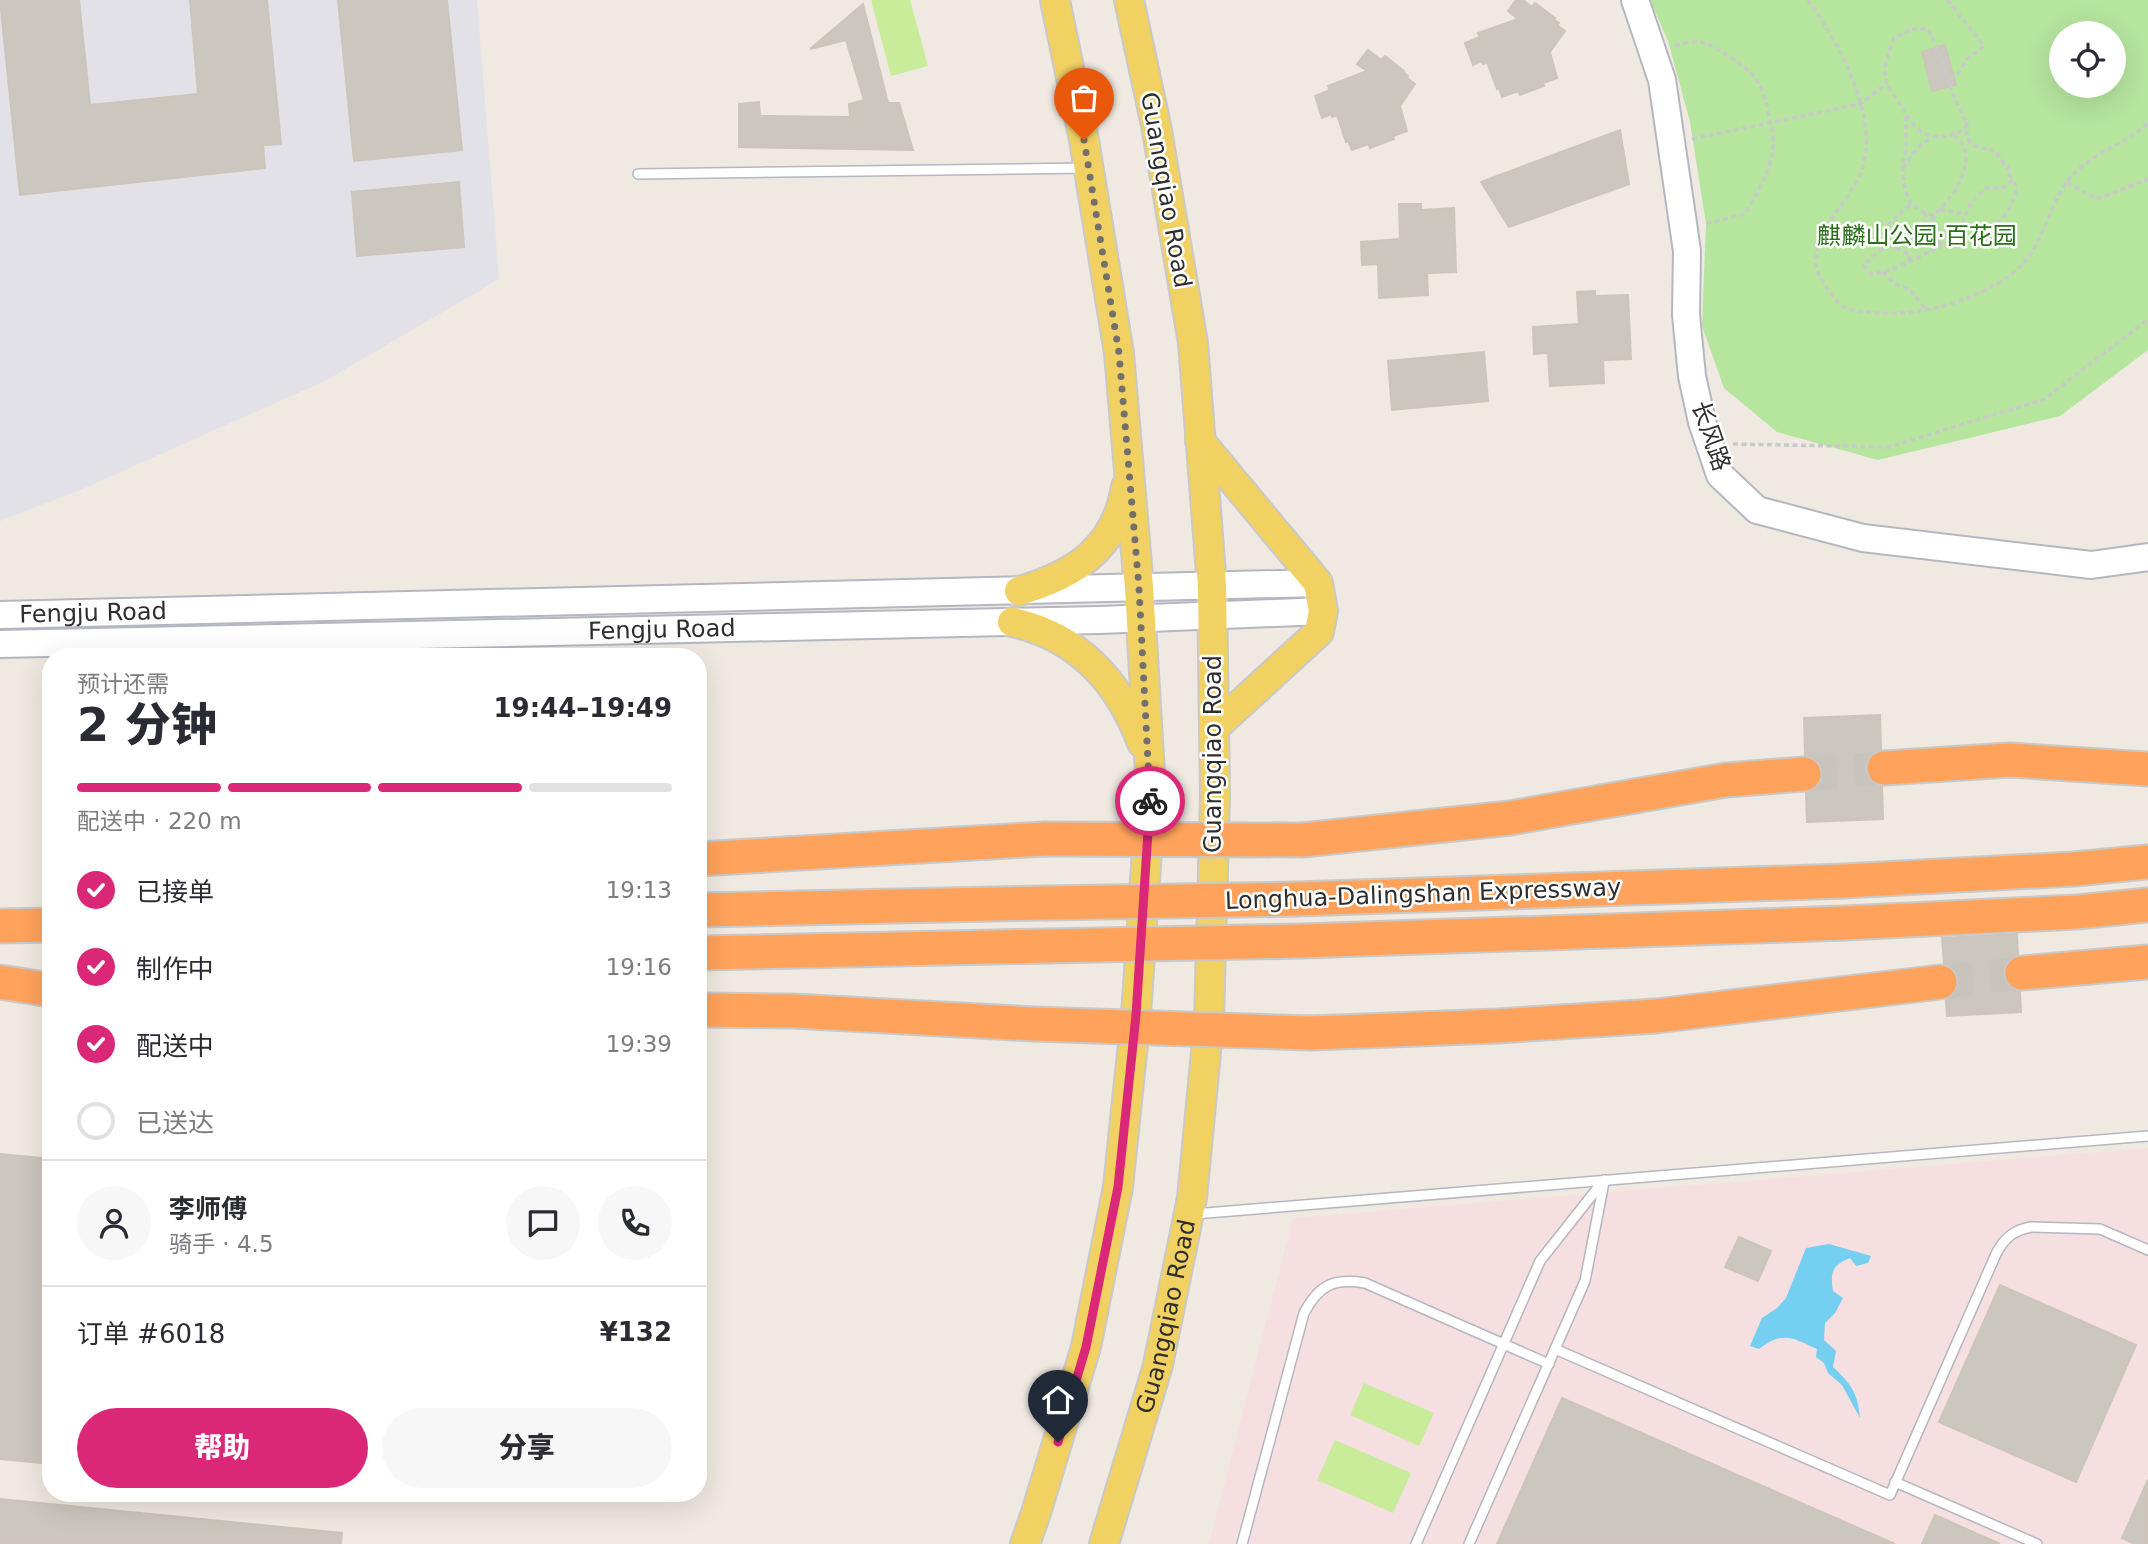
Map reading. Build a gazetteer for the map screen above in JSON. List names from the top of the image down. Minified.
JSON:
{"streets":{"highway":["Longhua-Dalingshan Expressway"],"main road":["Guangqiao Road"],"street":["长风路","Fengju Road"]},"crossings":[["Guangqiao Road","Fengju Road"]],"parks":["麒麟山公园·百花园"],"page":{"heading":["2 分钟","预计还需","19:44–19:49"],"panel":["李师傅","骑手 · 4.5","订单 #6018","¥132"],"bar":"配送中 · 220 m","list":[["已接单","19:13"],["制作中","19:16"],["配送中","19:39"],"已送达"],"buttons":["帮助","分享"]}}
